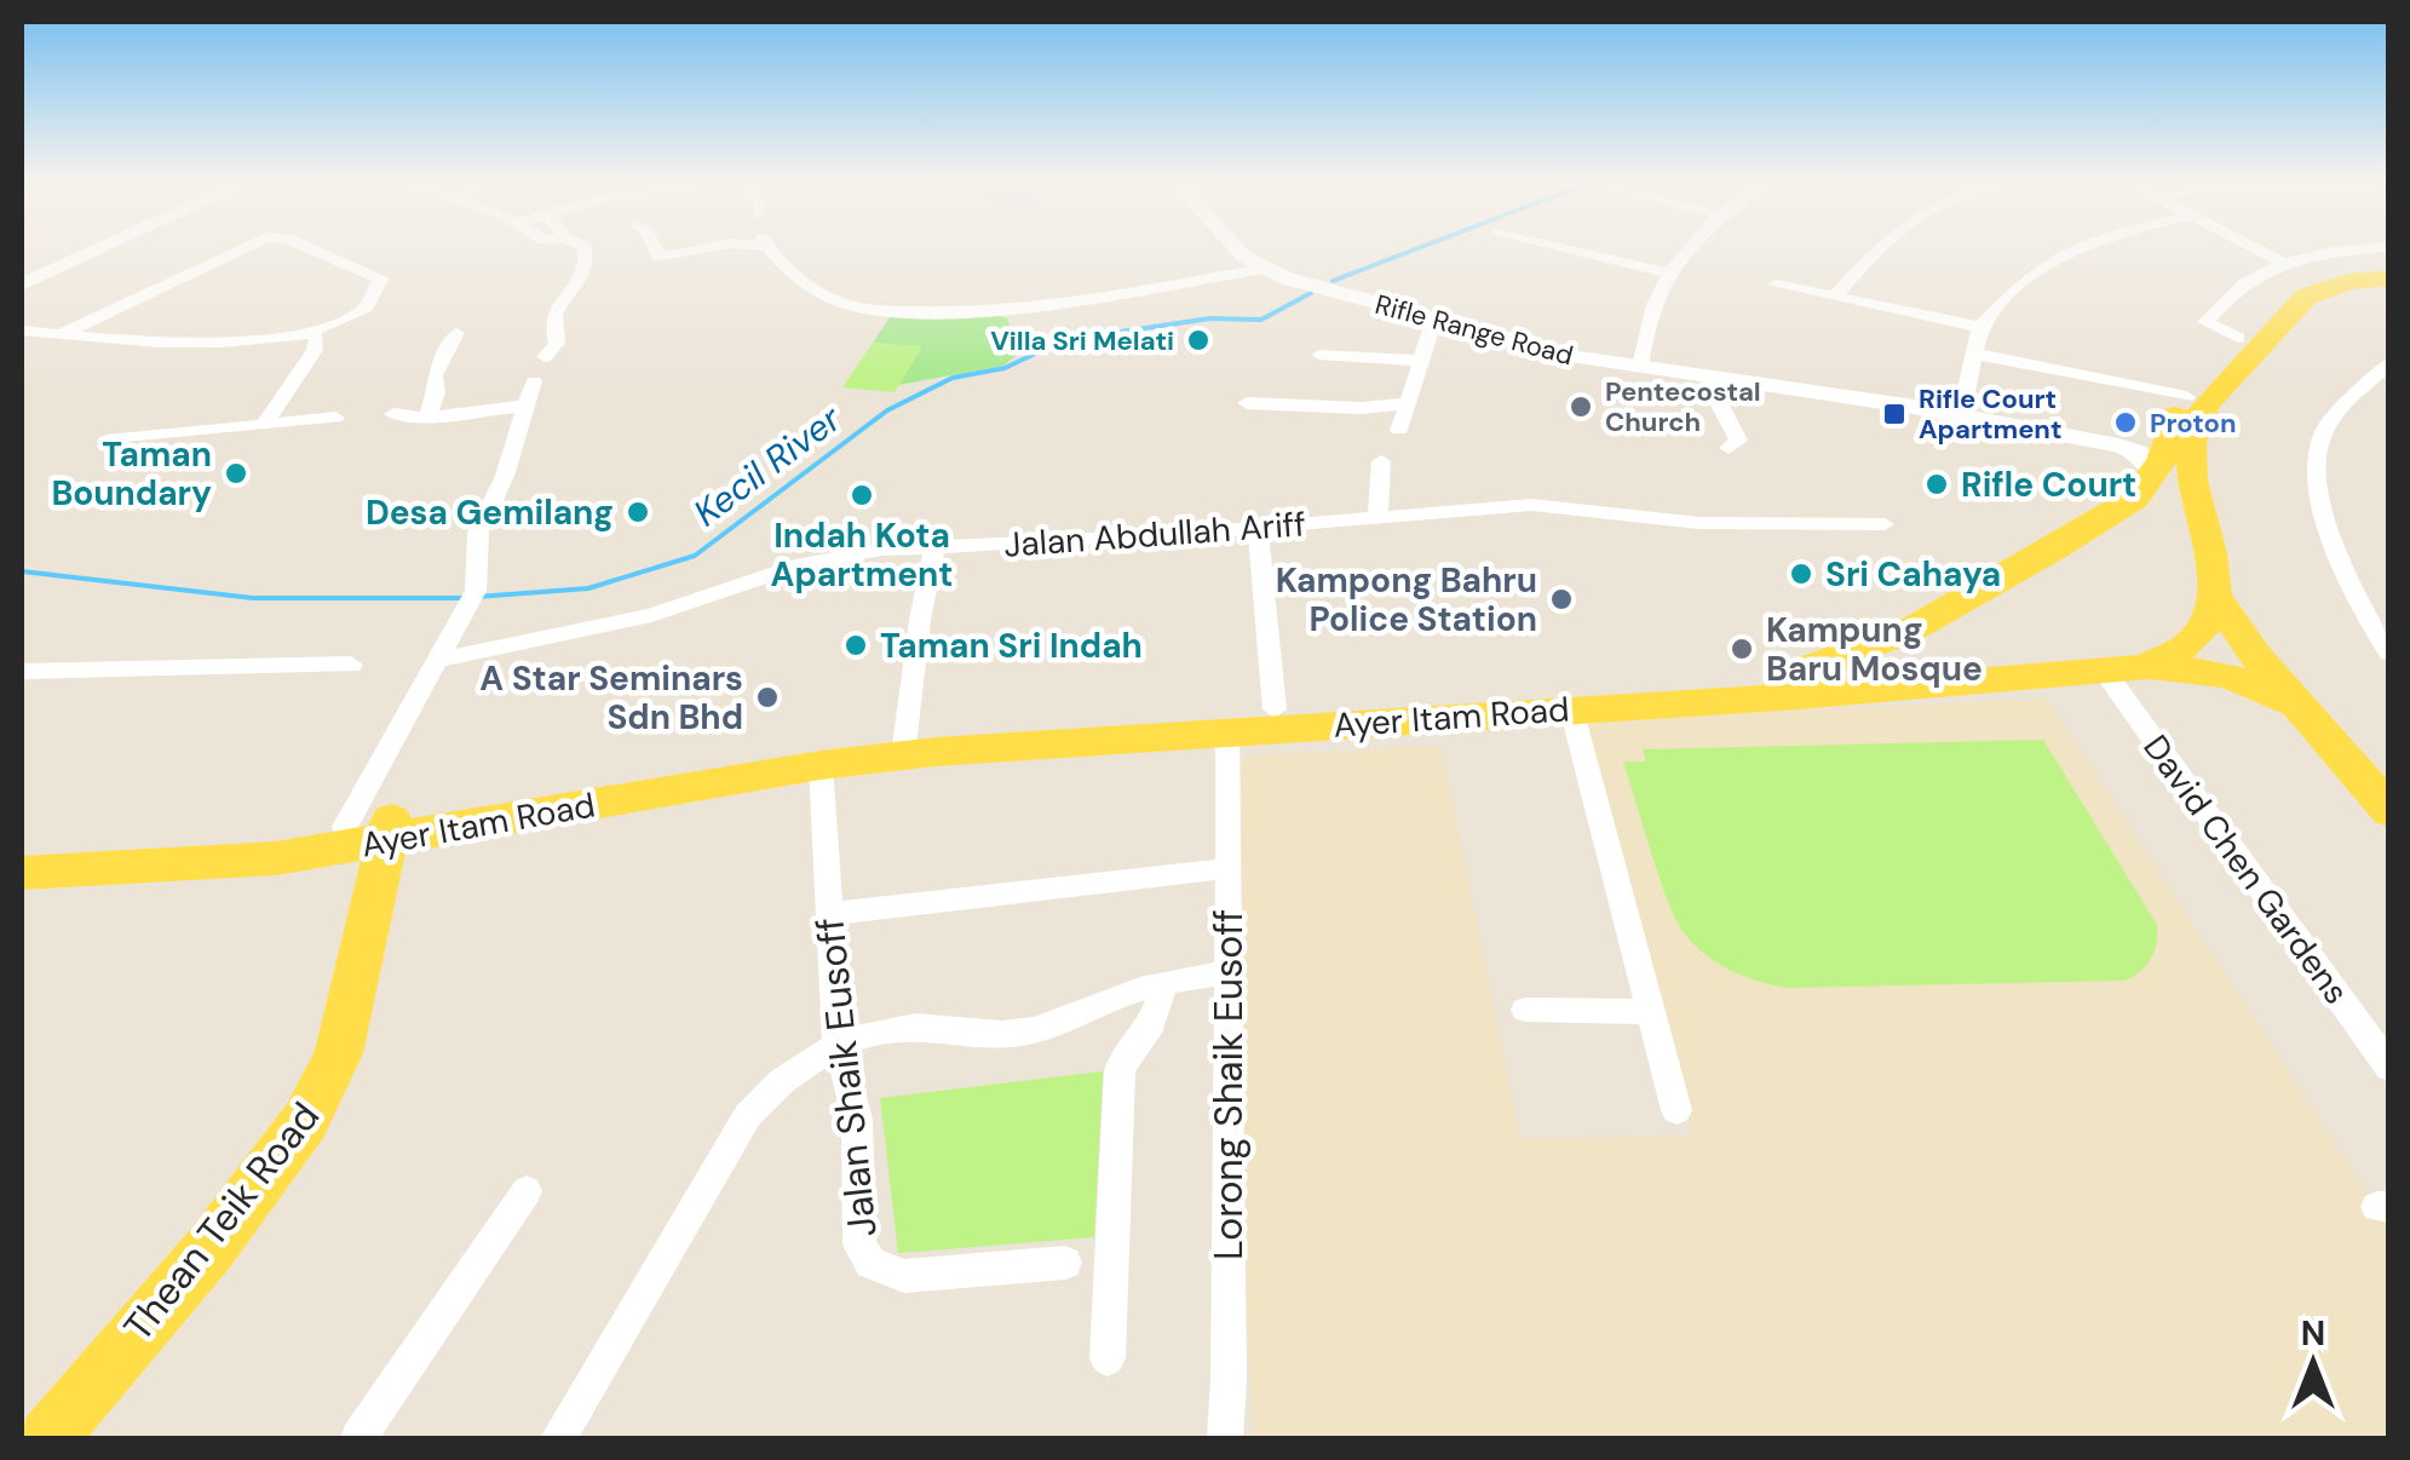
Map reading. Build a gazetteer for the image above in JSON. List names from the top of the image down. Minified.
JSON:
{"streets":{"main road":["Ayer Itam Road","Thean Teik Road"],"street":["Rifle Range Road","Jalan Abdullah Ariff","David Chen Gardens","Jalan Shaik Eusoff","Lorong Shaik Eusoff"]},"crossings":[["Rifle Range Road","Ayer Itam Road"],["Ayer Itam Road","David Chen Gardens"],["Ayer Itam Road","Jalan Shaik Eusoff"],["Ayer Itam Road","Lorong Shaik Eusoff"],["Ayer Itam Road","Thean Teik Road"]],"water":["Kecil River"],"places":{"other":["Villa Sri Melati","Pentecostal Church","Proton","Taman Boundary","Rifle Court","Indah Kota Apartment","Desa Gemilang","Sri Cahaya","Kampong Bahru Police Station","Taman Sri Indah","Kampung Baru Mosque","A Star Seminars Sdn Bhd"],"transit":["Rifle Court Apartment"]},"north":"top"}
